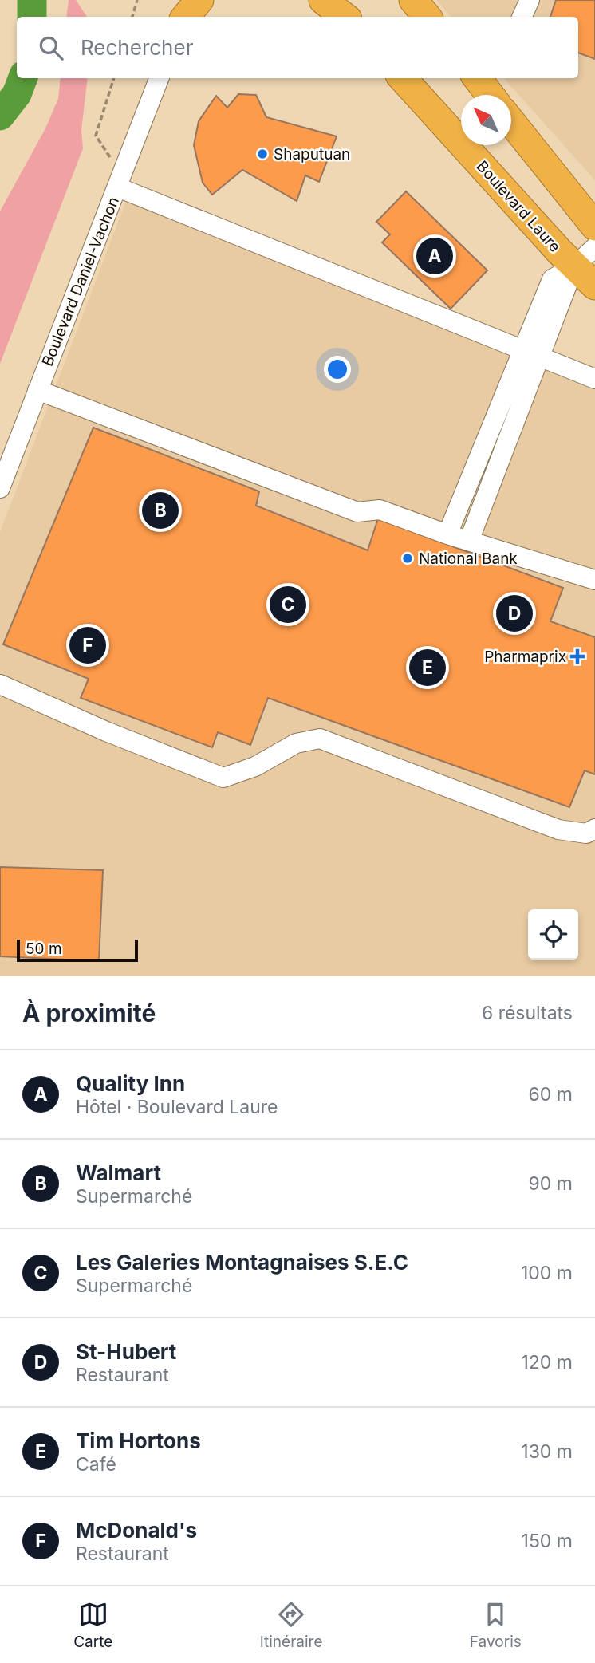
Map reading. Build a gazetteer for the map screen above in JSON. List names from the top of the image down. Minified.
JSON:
{"streets":{"highway":["Boulevard Laure"],"street":["Boulevard Daniel-Vachon"]},"places":{"other":["Shaputuan","National Bank"],"health":["Pharmaprix"]},"scale_bar":"50 m","north":"top left","page":{"search":"Rechercher","pins":["A","B","C","D","F","E"],"scale":"50 m","heading":["À proximité","6 résultats"],"list":[{"mark":"A","name":"Quality Inn","note":"Hôtel · Boulevard Laure","value":"60 m"},{"mark":"B","name":"Walmart","note":"Supermarché","value":"90 m"},{"mark":"C","name":"Les Galeries Montagnaises S.E.C","note":"Supermarché","value":"100 m"},{"mark":"D","name":"St-Hubert","note":"Restaurant","value":"120 m"},{"mark":"E","name":"Tim Hortons","note":"Café","value":"130 m"},{"mark":"F","name":"McDonald's","note":"Restaurant","value":"150 m"}],"nav":["Carte","Itinéraire","Favoris"]}}
